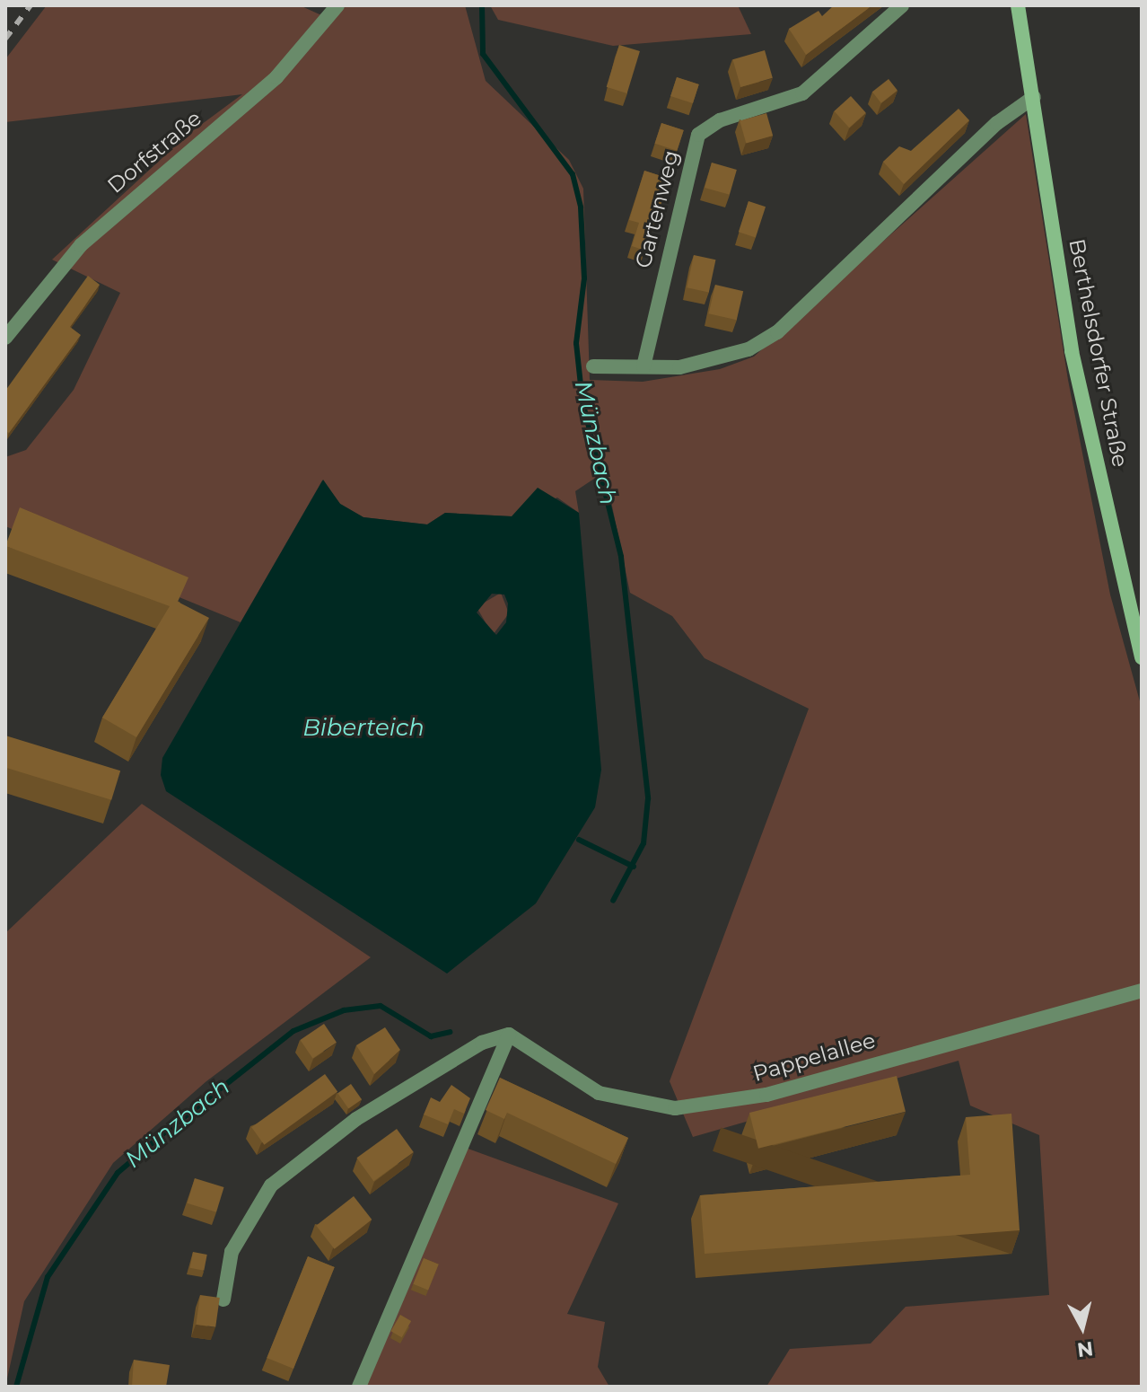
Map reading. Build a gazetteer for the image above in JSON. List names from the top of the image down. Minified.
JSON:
{"streets":{"street":["Dorfstraße","Gartenweg","Berthelsdorfer Straße","Pappelallee"]},"water":["Münzbach","Biberteich"],"north":"bottom"}
